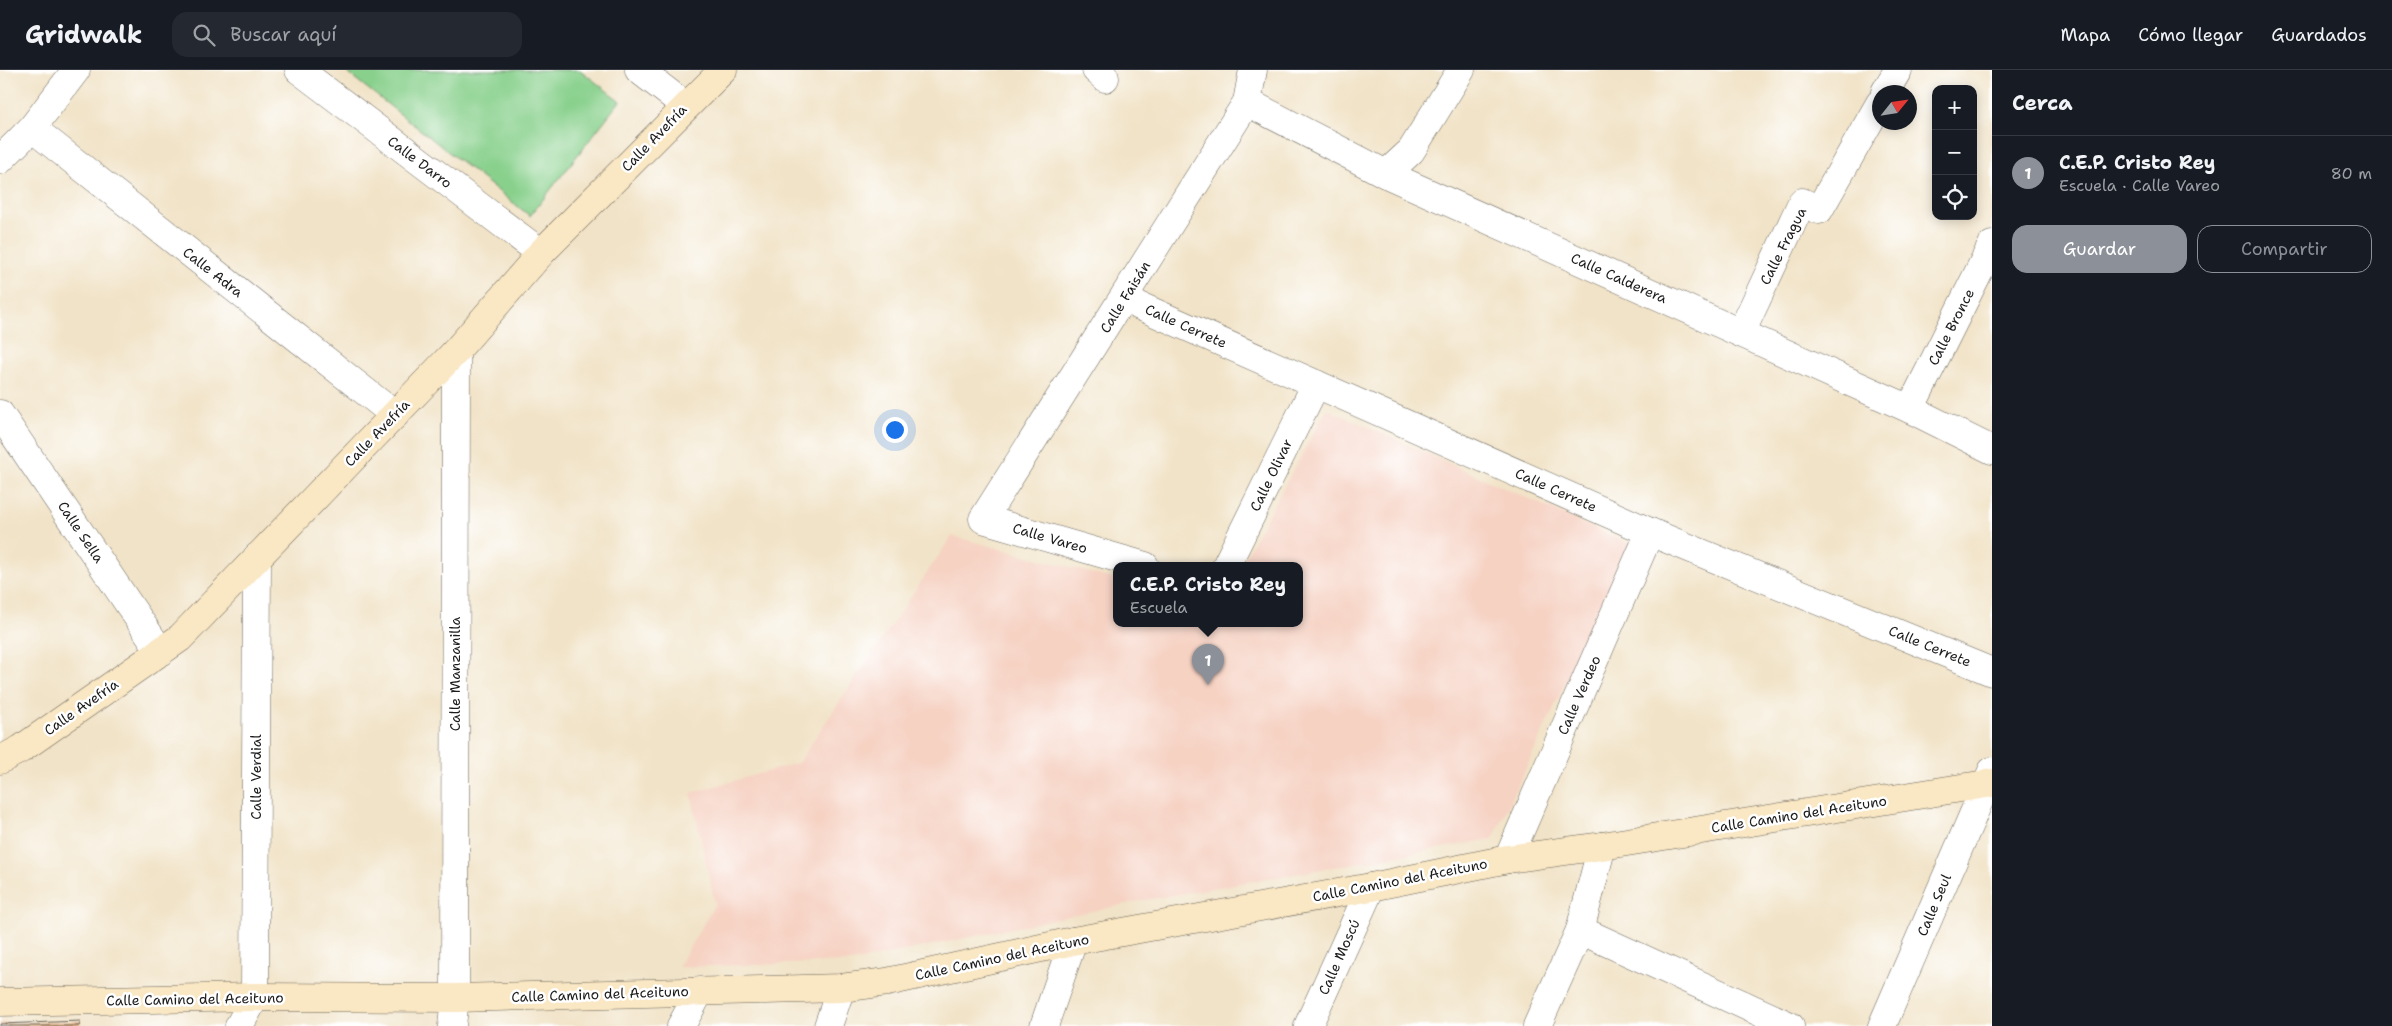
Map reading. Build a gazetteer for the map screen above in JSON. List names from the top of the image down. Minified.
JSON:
{"streets":{"street":["Calle Avefría","Calle Darro","Calle Fragua","Calle Adra","Calle Calderera","Calle Faisán","Calle Cerrete","Calle Bronce","Calle Olivar","Calle Sella","Calle Vareo","Calle Manzanilla","Calle Verdeo","Calle Verdial","Calle Camino del Aceituno","Calle Seul","Calle Moscú"]},"crossings":[["Calle Avefría","Calle Darro"],["Calle Avefría","Calle Adra"],["Calle Avefría","Calle Sella"],["Calle Avefría","Calle Manzanilla"],["Calle Avefría","Calle Verdial"],["Calle Fragua","Calle Calderera"],["Calle Calderera","Calle Faisán"],["Calle Calderera","Calle Bronce"],["Calle Faisán","Calle Cerrete"],["Calle Faisán","Calle Vareo"],["Calle Cerrete","Calle Olivar"],["Calle Cerrete","Calle Verdeo"],["Calle Manzanilla","Calle Camino del Aceituno"],["Calle Verdeo","Calle Camino del Aceituno"],["Calle Verdial","Calle Camino del Aceituno"],["Calle Camino del Aceituno","Calle Seul"],["Calle Camino del Aceituno","Calle Moscú"]],"north":"top right","page":{"header":"Gridwalk","search":"Buscar aquí","nav":["Mapa","Cómo llegar","Guardados"],"heading":"Cerca","map_buttons":["+","−"],"list":[{"mark":"1","name":"C.E.P. Cristo Rey","note":"Escuela · Calle Vareo","value":"80 m"}],"buttons":["Guardar","Compartir"],"popup":["C.E.P. Cristo Rey","Escuela"],"pins":"1"}}
